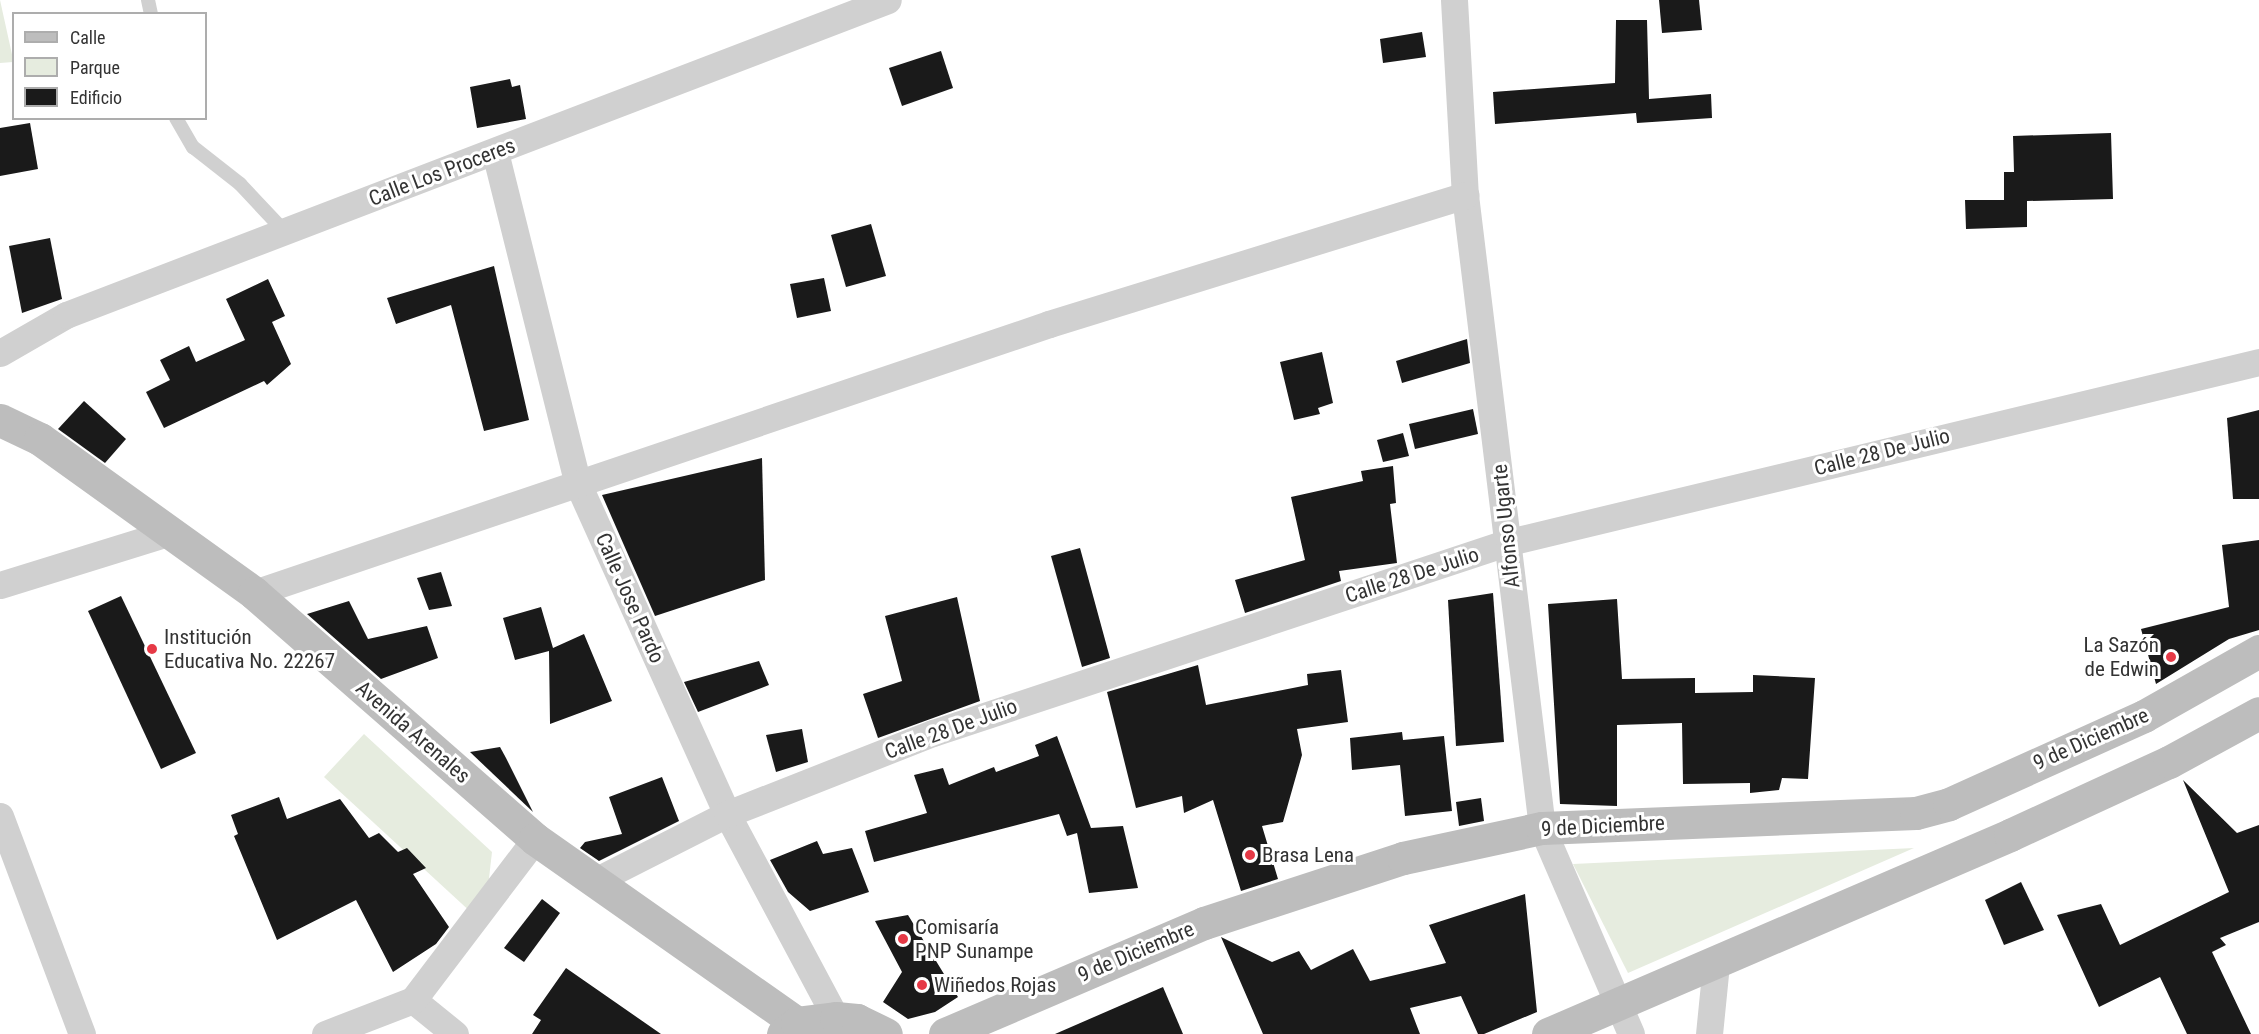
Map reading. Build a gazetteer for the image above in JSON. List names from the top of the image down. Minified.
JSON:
{"streets":{"main road":["Avenida Arenales","9 de Diciembre"],"street":["Calle Los Proceres","Calle 28 De Julio","Alfonso Ugarte","Calle Jose Pardo"]},"crossings":[["Calle Los Proceres","Calle Jose Pardo"],["Calle 28 De Julio","Alfonso Ugarte"],["Calle 28 De Julio","Calle Jose Pardo"],["Calle 28 De Julio","Avenida Arenales"],["Alfonso Ugarte","9 de Diciembre"]],"places":["Institución Educativa No. 22267","La Sazón de Edwin","Brasa Lena","Comisaría PNP Sunampe","Wiñedos Rojas"],"legend":["Calle","Parque","Edificio"]}
